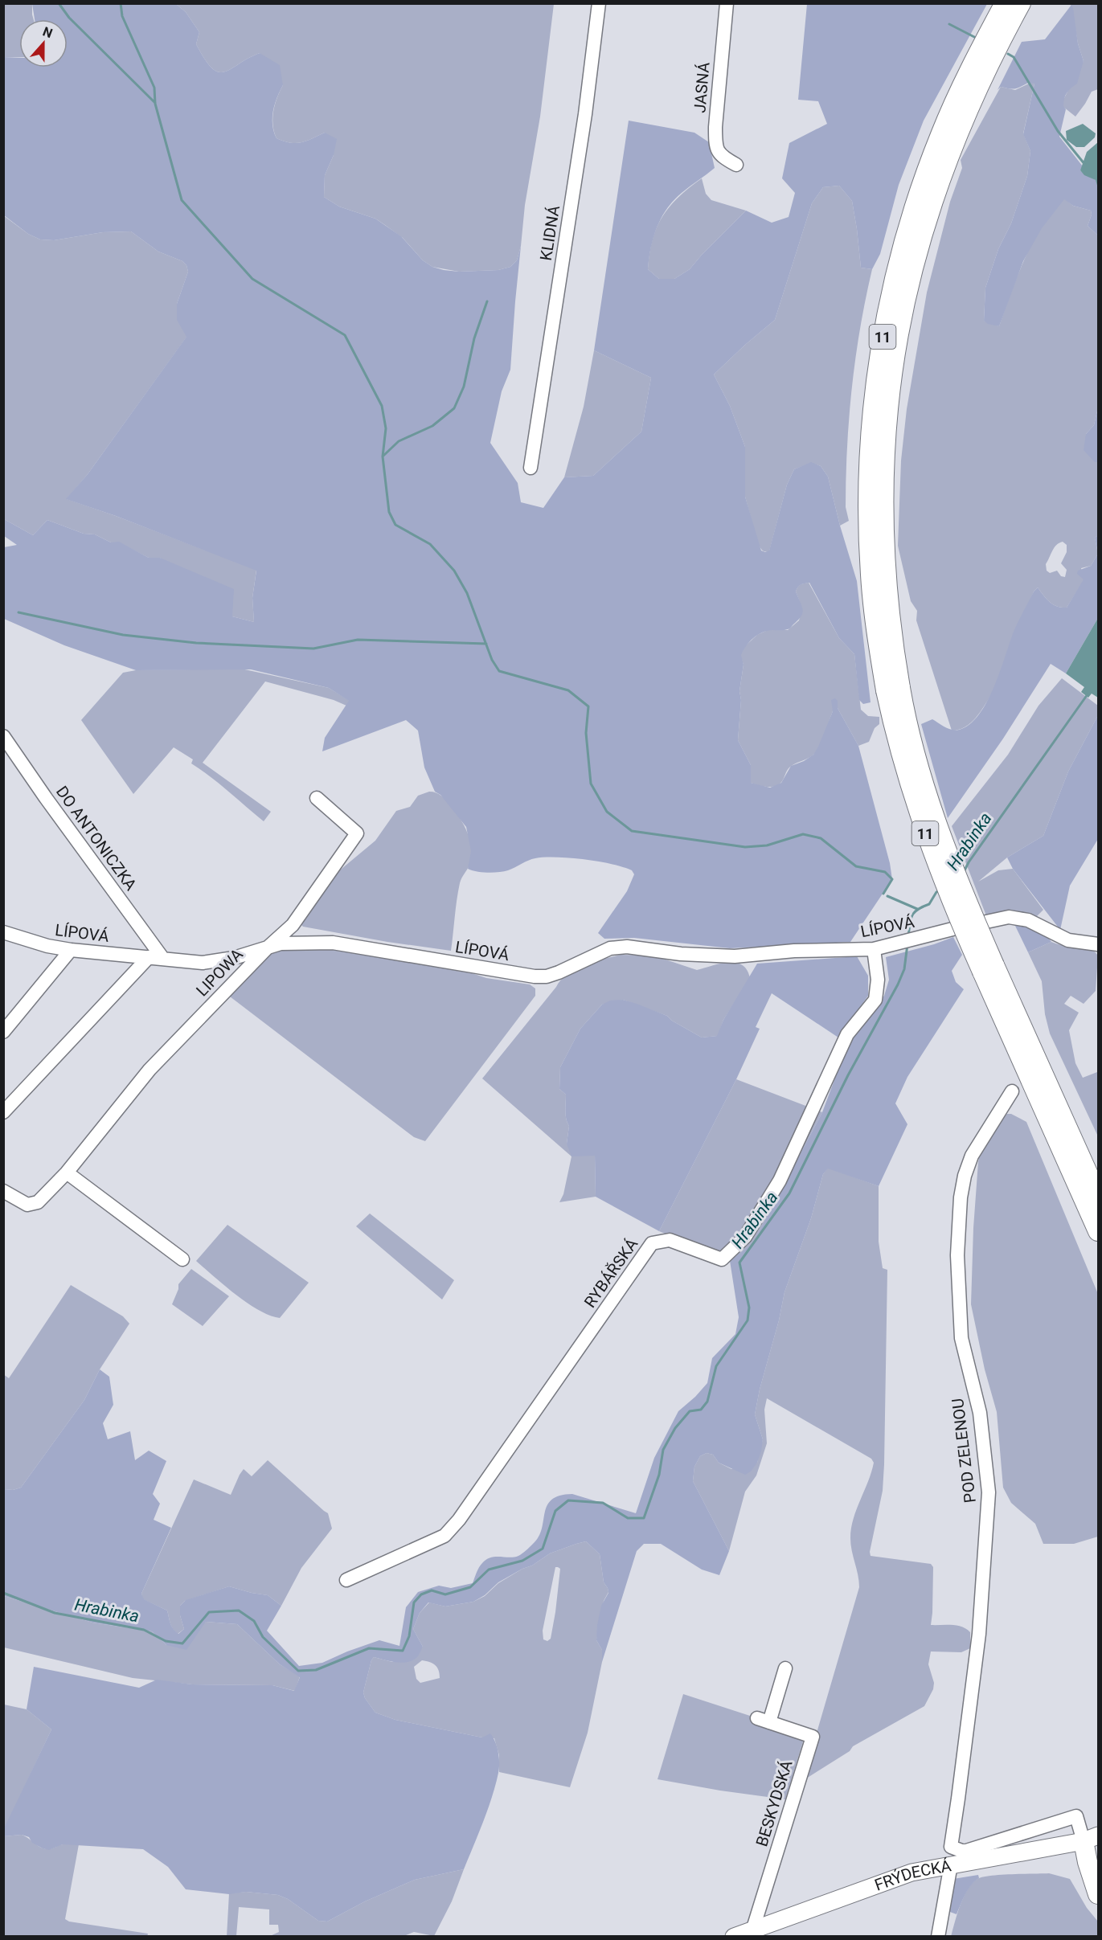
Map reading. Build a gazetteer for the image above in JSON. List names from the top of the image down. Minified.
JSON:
{"streets":{"highway":["11"],"main road":["FRÝDECKÁ"],"street":["JASNÁ","KLIDNÁ","DO ANTONICZKA","LÍPOVÁ","LIPOWA","RYBÁŘSKÁ","POD ZELENOU","BESKYDSKÁ"]},"crossings":[["DO ANTONICZKA","LÍPOVÁ"],["LÍPOVÁ","LIPOWA"],["LÍPOVÁ","RYBÁŘSKÁ"],["POD ZELENOU","FRÝDECKÁ"],["BESKYDSKÁ","FRÝDECKÁ"]],"water":["Hrabinka"],"north":"top"}
